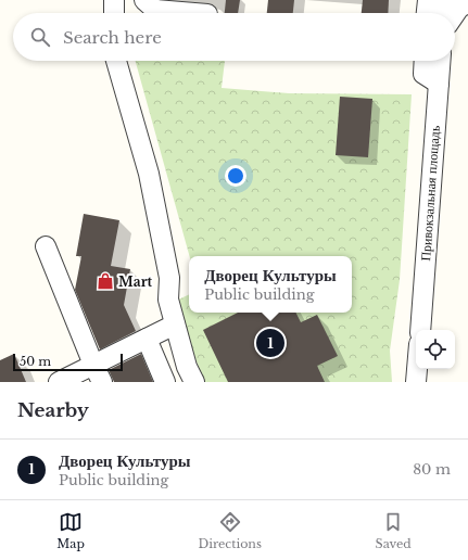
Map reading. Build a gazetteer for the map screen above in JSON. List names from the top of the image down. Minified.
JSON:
{"streets":{"street":["Привокзальная площадь"]},"places":{"shop":["Mart"]},"scale_bar":"50 m","page":{"search":"Search here","popup":["Дворец Культуры","Public building"],"pins":"1","scale":"50 m","heading":"Nearby","list":[{"mark":"1","name":"Дворец Культуры","note":"Public building","value":"80 m"}],"nav":["Map","Directions","Saved"]}}
